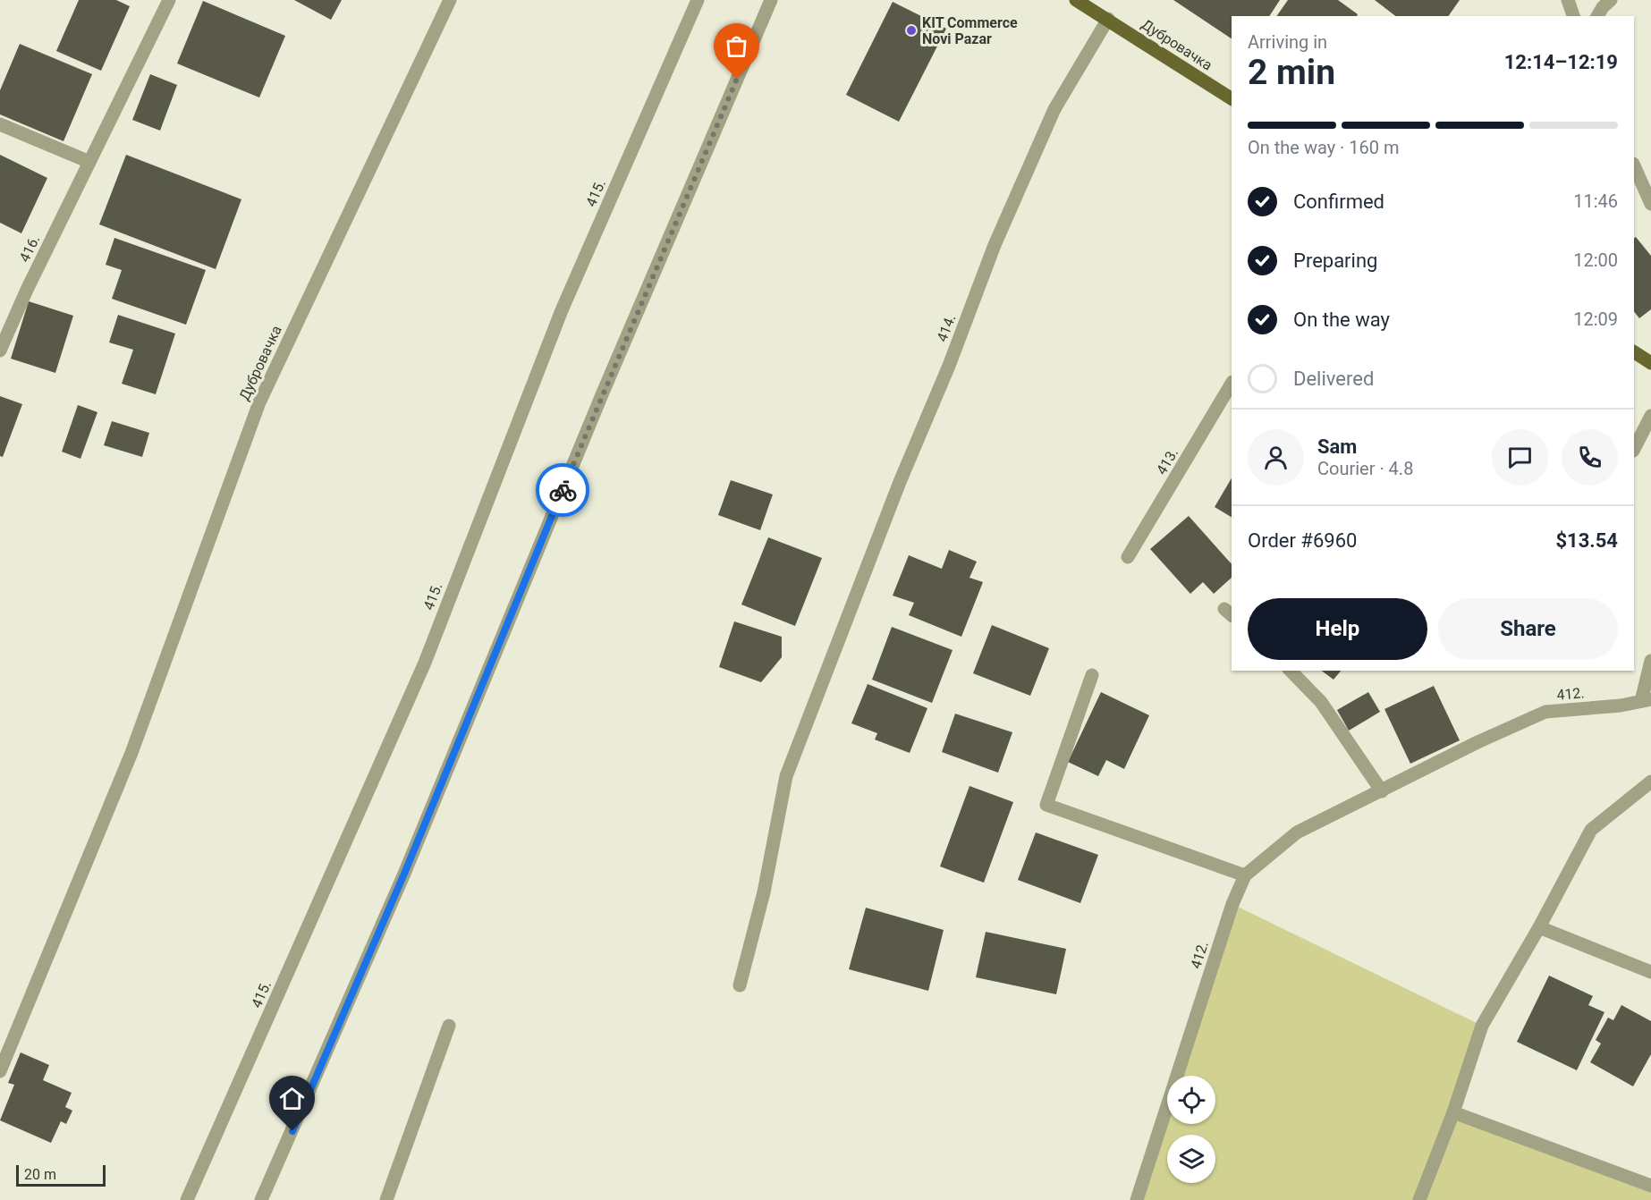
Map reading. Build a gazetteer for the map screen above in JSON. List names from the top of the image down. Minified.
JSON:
{"streets":{"main road":["Дубровачка"],"street":["415.","416.","414.","413.","412."]},"crossings":[["Дубровачка","414."]],"places":["KIT Commerce Novi Pazar"],"scale_bar":"20 m","page":{"heading":["2 min","Arriving in","12:14–12:19"],"panel":["Sam","Courier · 4.8","Order #6960","$13.54"],"bar":"On the way · 160 m","list":[["Confirmed","11:46"],["Preparing","12:00"],["On the way","12:09"],"Delivered"],"buttons":["Help","Share"],"scale":"20 m"}}
